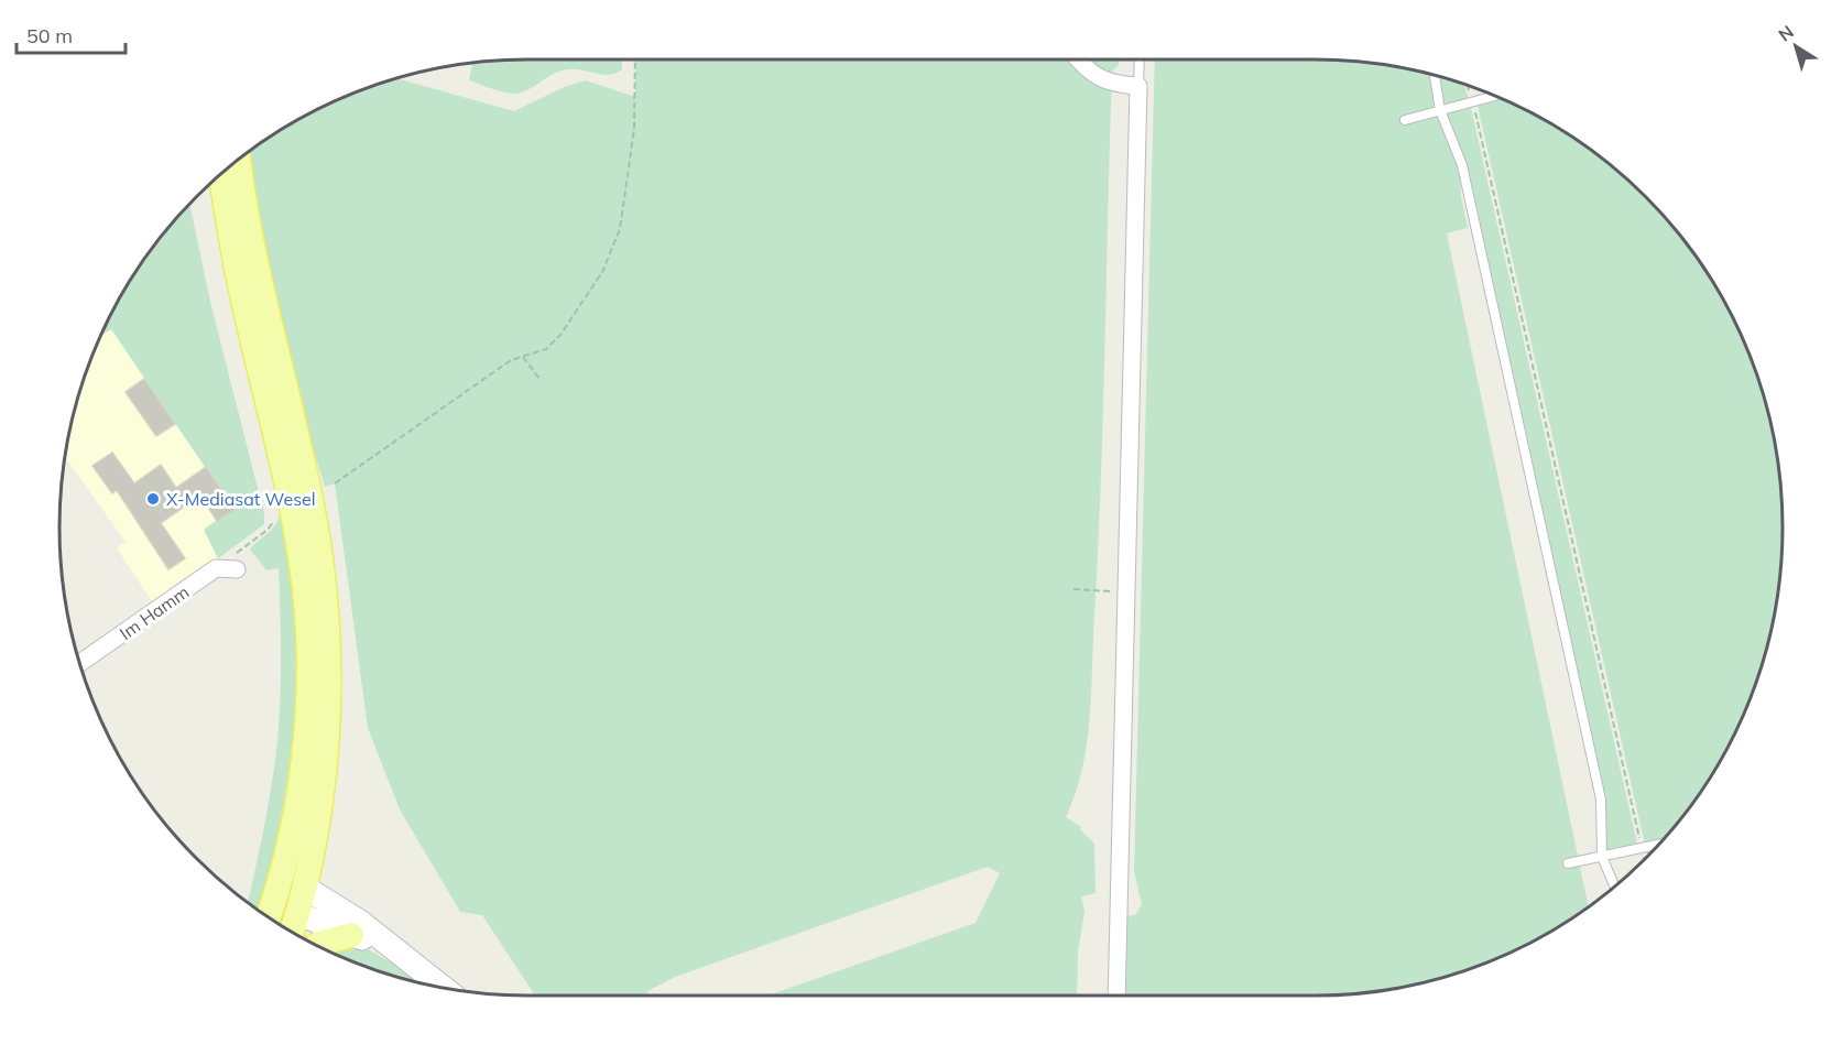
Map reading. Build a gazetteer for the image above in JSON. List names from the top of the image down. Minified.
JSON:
{"streets":{"street":["Im Hamm"]},"places":["X-Mediasat Wesel"],"scale_bar":"50 m","north":"top left"}
